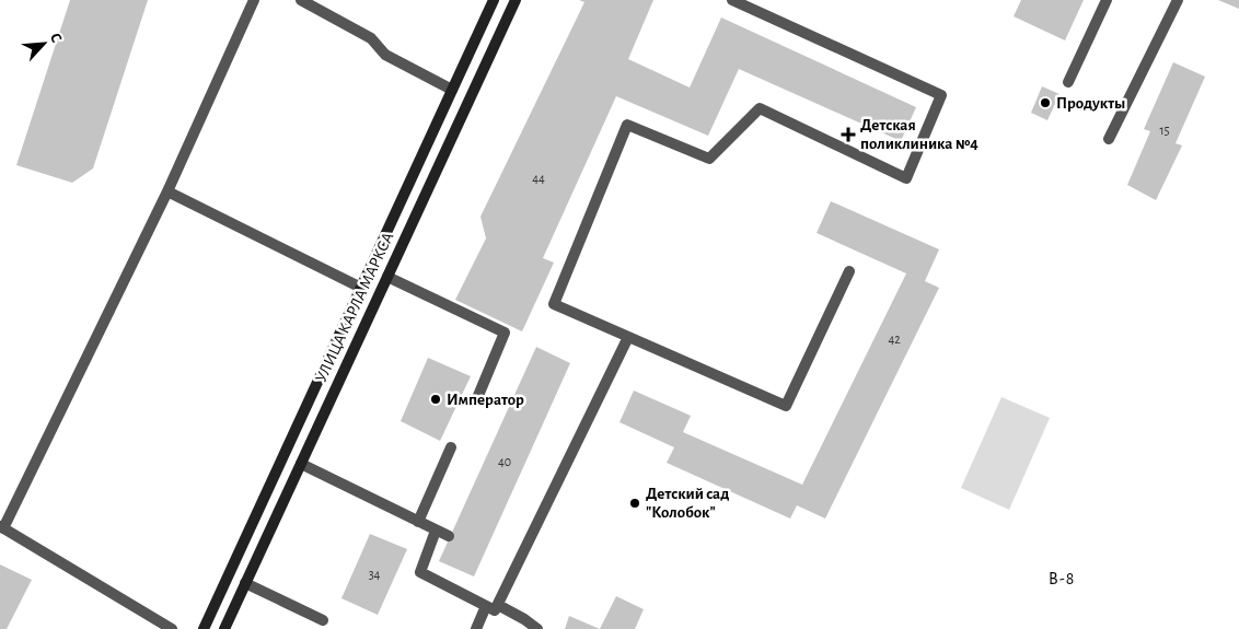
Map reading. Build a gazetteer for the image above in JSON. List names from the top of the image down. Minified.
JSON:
{"streets":{"street":["УЛИЦА КАРЛА МАРКСА"]},"districts":["В-8"],"places":{"other":["Продукты","Император","Детский сад \"Колобок\""],"health":["Детская поликлиника №4"]},"house_numbers":["15","44","42","40","34"],"north":"top right"}
